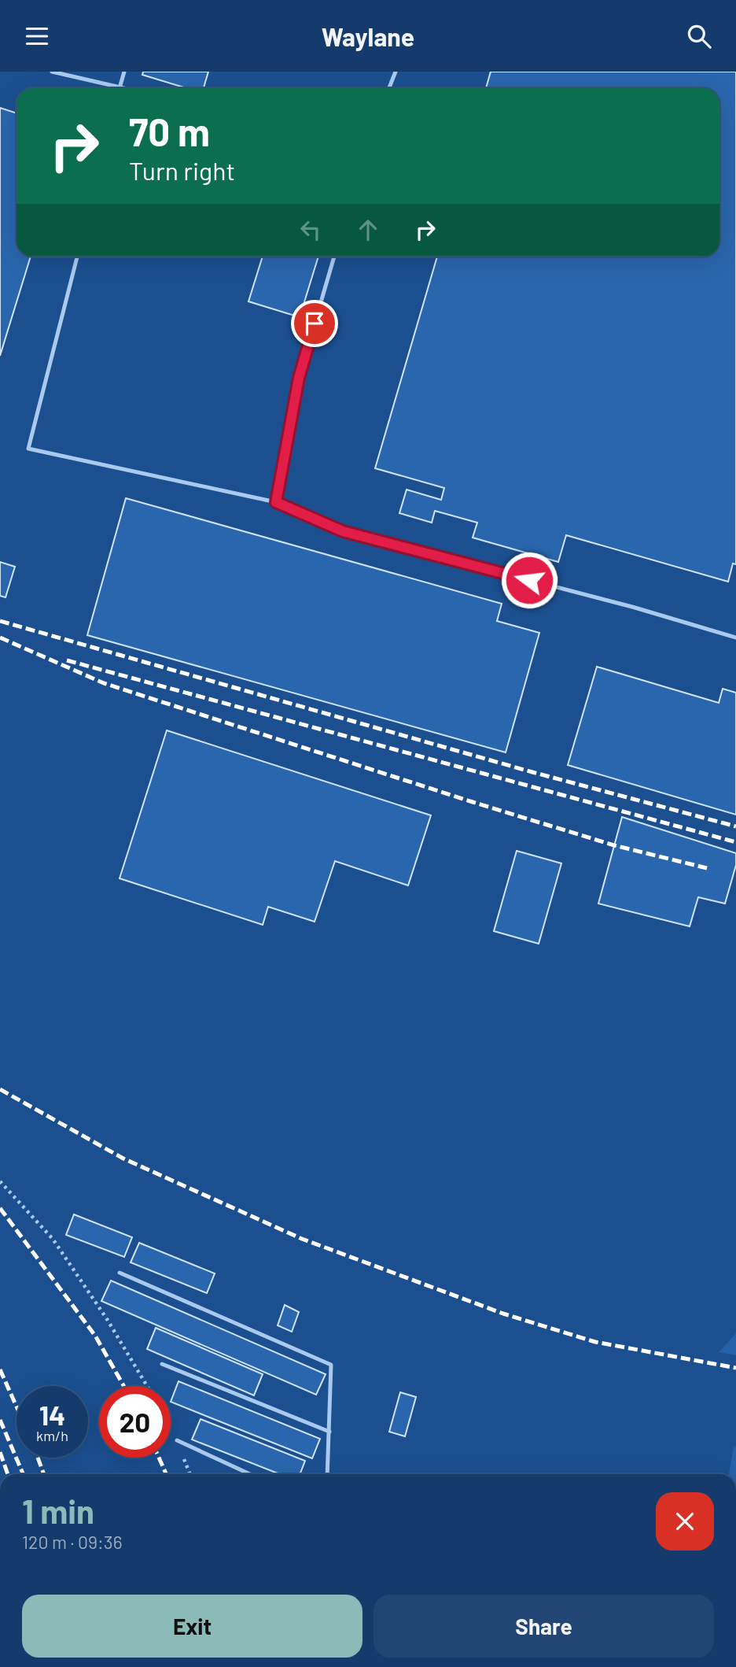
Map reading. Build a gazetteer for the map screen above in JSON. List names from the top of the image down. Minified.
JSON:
{"page":{"header":"Waylane","turn":["70 m","Turn right"],"speed":"14 km/h","limit":"20","heading":["1 min","120 m · 09:36"],"buttons":["Exit","Share"]}}
